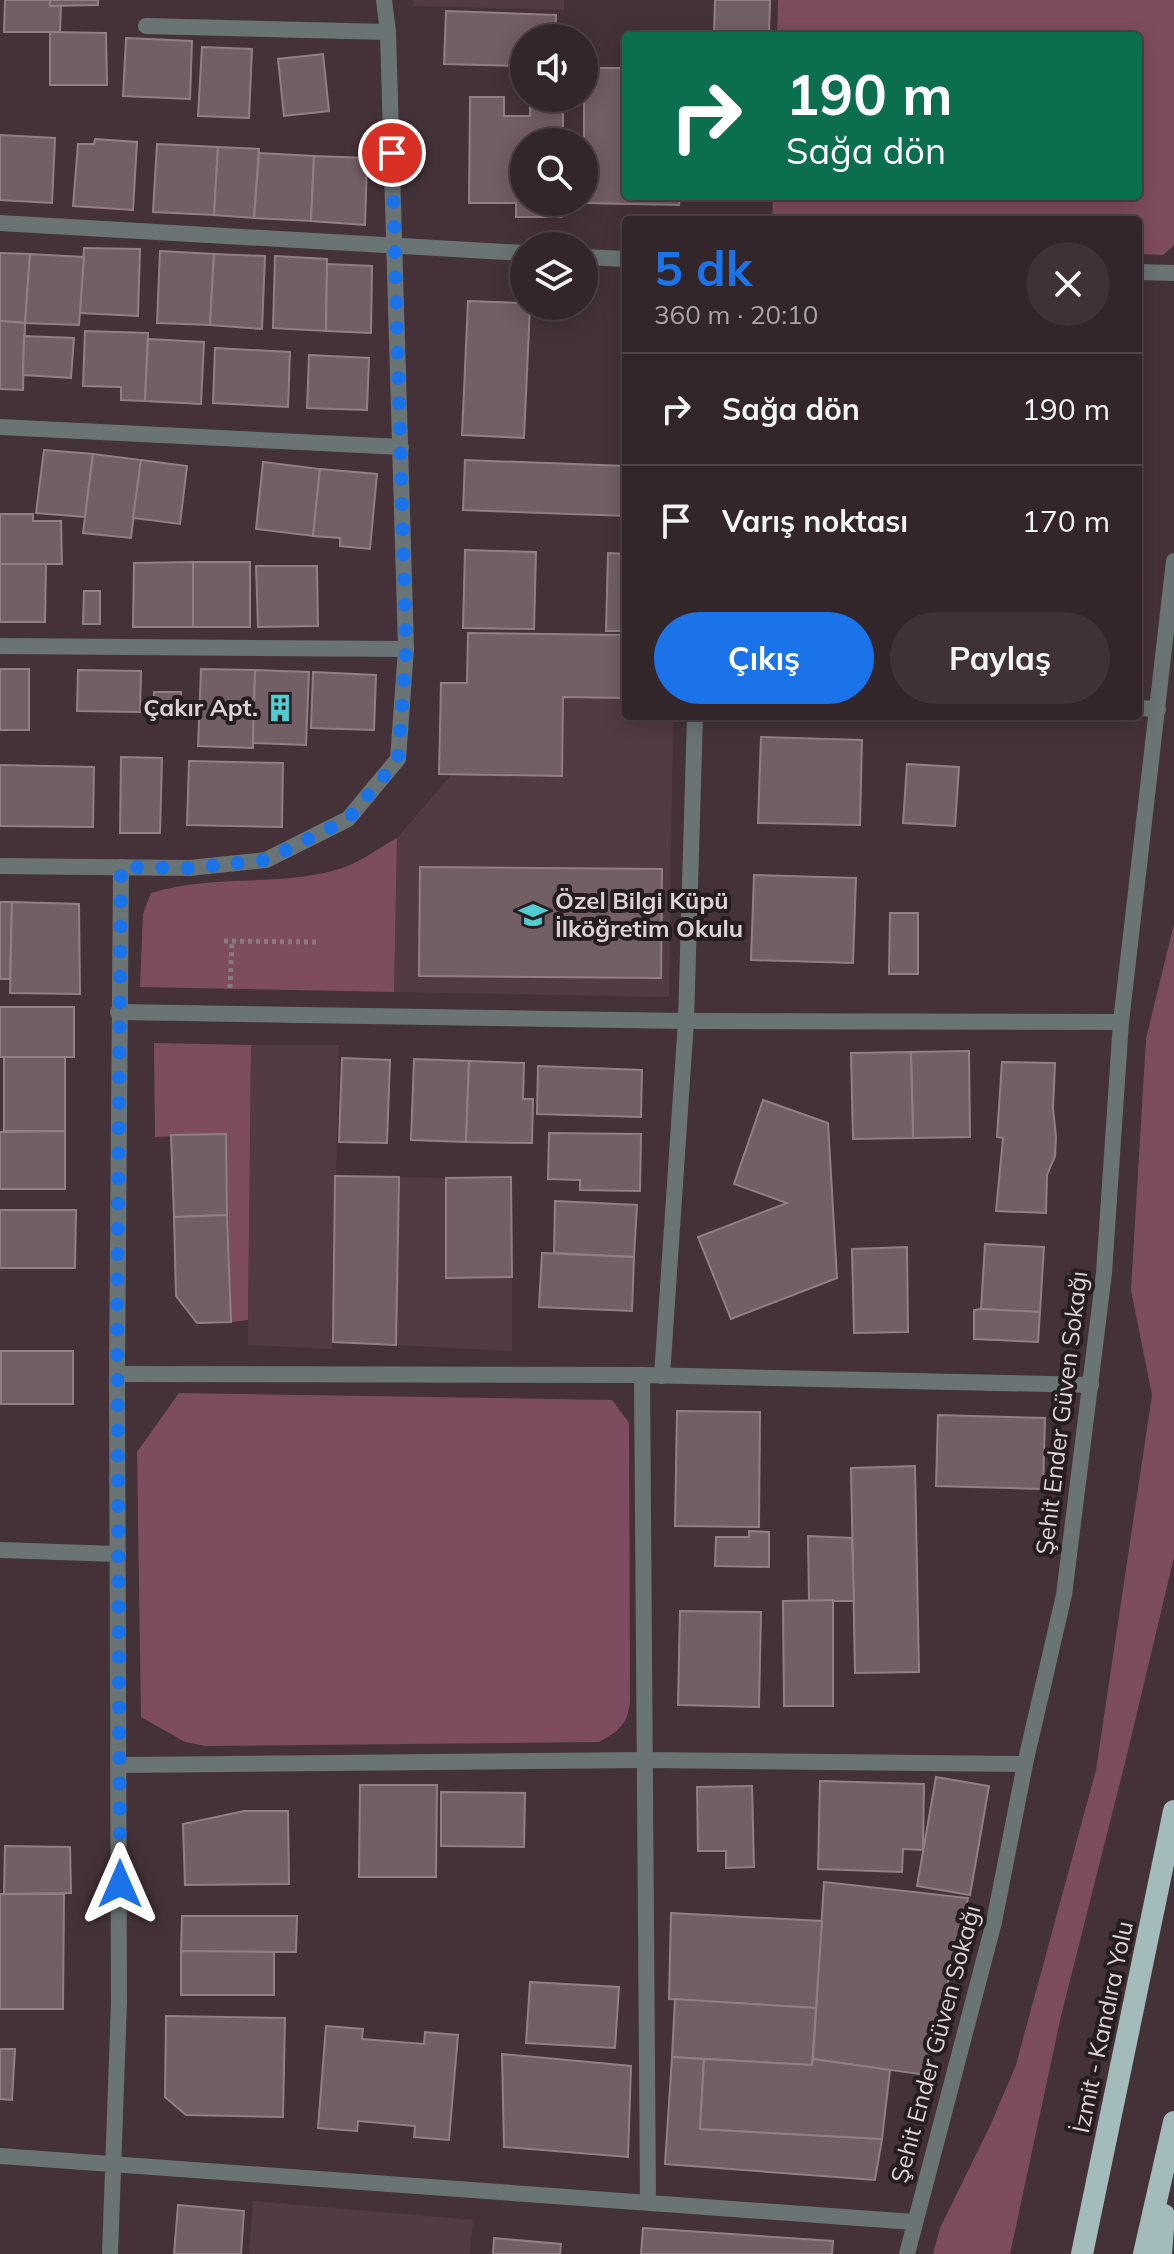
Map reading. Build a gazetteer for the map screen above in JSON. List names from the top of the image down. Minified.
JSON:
{"streets":{"highway":["İzmit - Kandıra Yolu"],"street":["Şehit Ender Güven Sokağı"]},"places":{"building":["Çakır Apt."],"school or university":["Özel Bilgi Küpü İlköğretim Okulu"]},"page":{"turn":["190 m","Sağa dön"],"heading":["5 dk","360 m · 20:10"],"list":[{"name":"Sağa dön","value":"190 m"},{"name":"Varış noktası","value":"170 m"}],"buttons":["Çıkış","Paylaş"]}}
